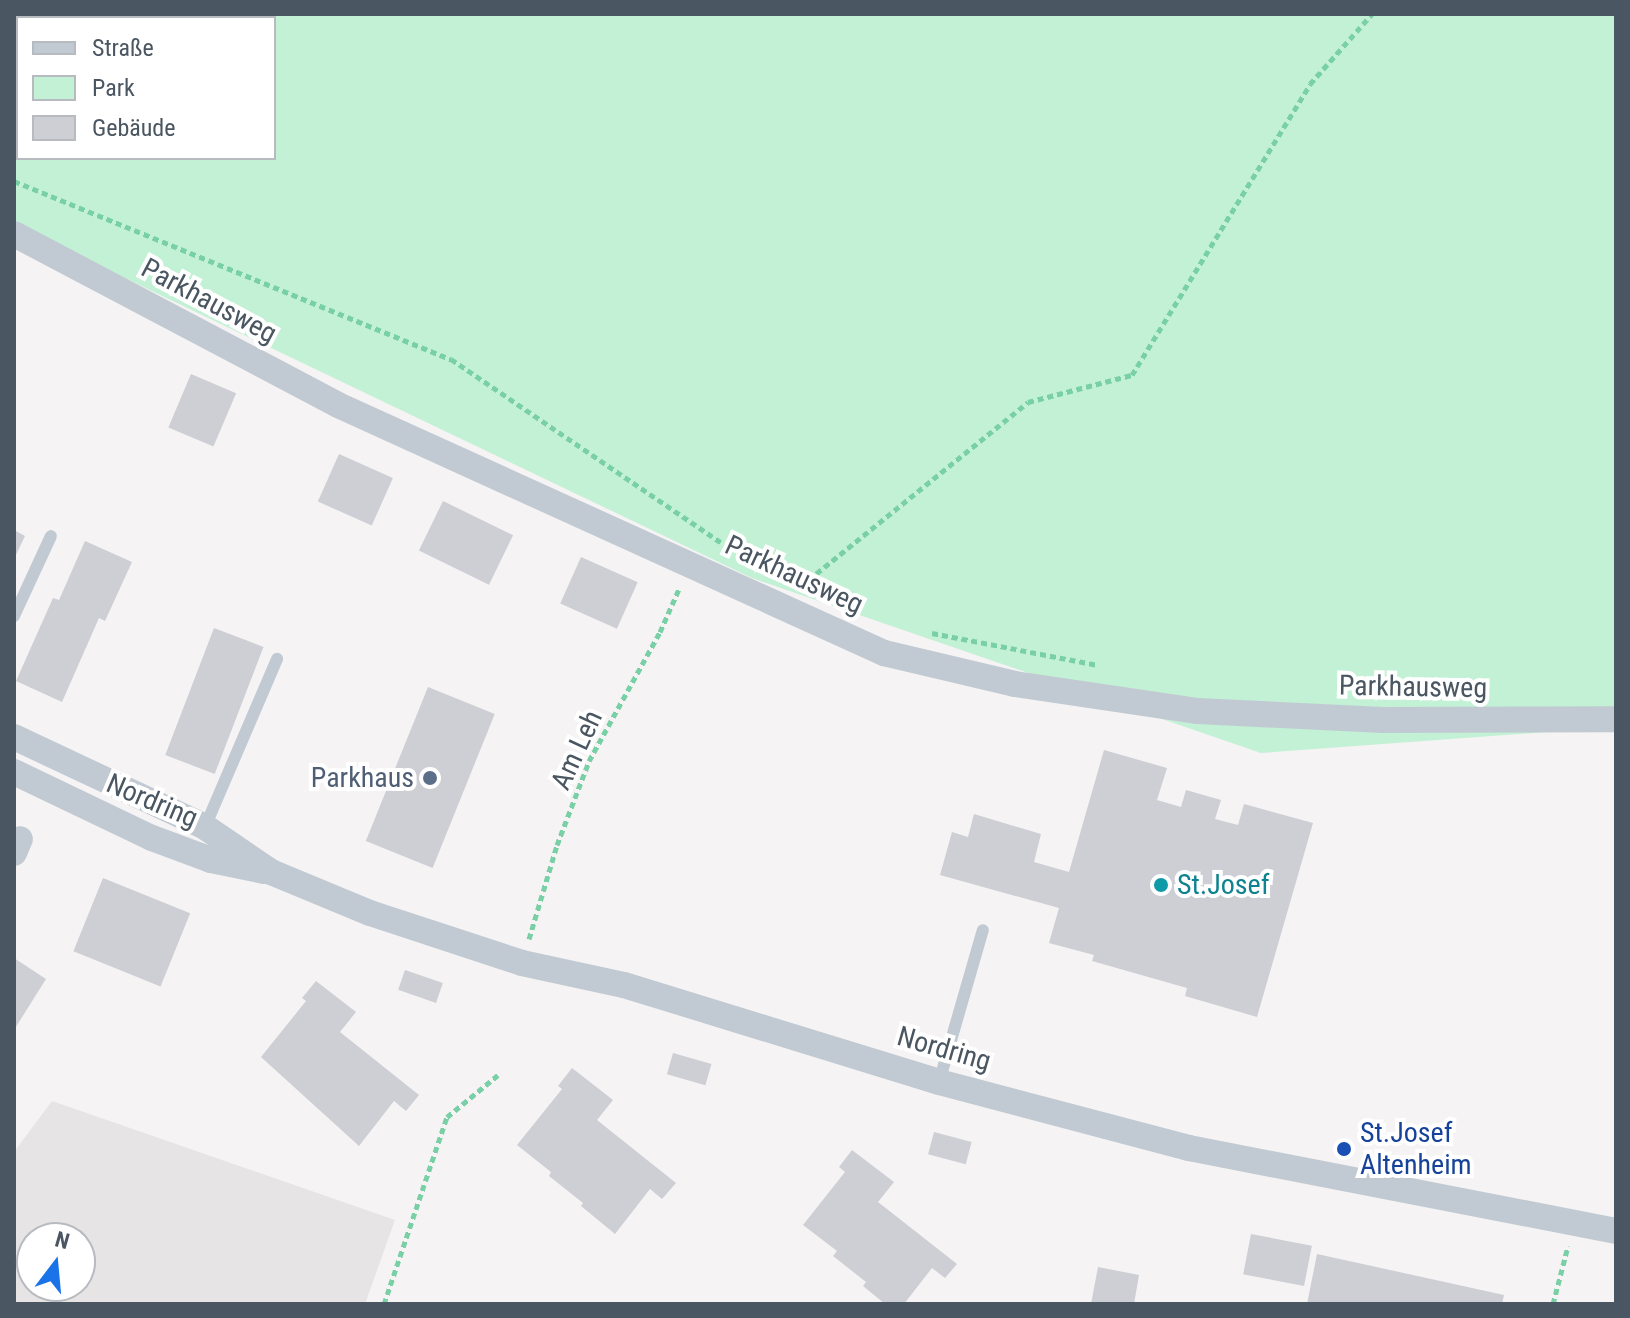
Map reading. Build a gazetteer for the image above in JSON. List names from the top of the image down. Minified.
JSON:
{"streets":{"street":["Parkhausweg","Nordring"],"path":["Am Leh"]},"crossings":[["Parkhausweg","Am Leh"],["Am Leh","Nordring"]],"places":["Parkhaus","St.Josef","St.Josef Altenheim"],"legend":["Straße","Park","Gebäude"],"north":"top"}
